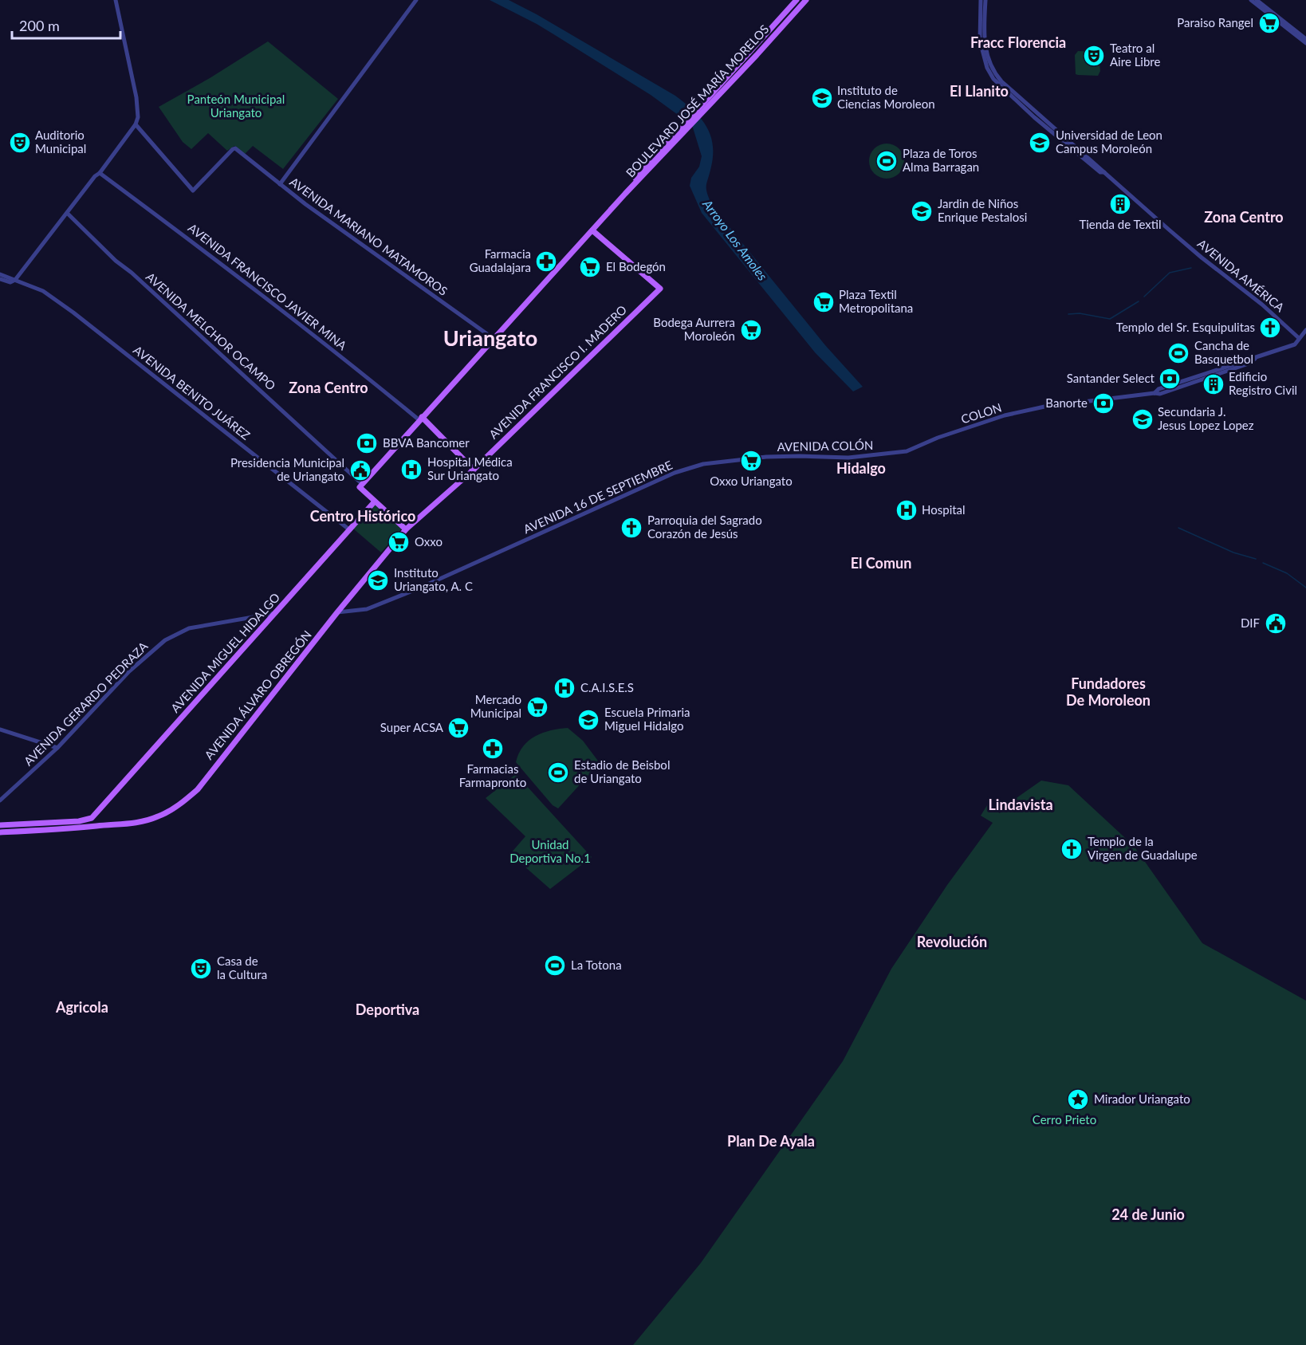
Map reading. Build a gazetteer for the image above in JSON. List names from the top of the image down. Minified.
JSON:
{"streets":{"main road":["BOULEVARD JOSÉ MARÍA MORELOS","AVENIDA FRANCISCO I. MADERO","AVENIDA MIGUEL HIDALGO","AVENIDA ÁLVARO OBREGÓN"],"street":["AVENIDA MARIANO MATAMOROS","AVENIDA AMÉRICA","AVENIDA FRANCISCO JAVIER MINA","AVENIDA MELCHOR OCAMPO","AVENIDA BENITO JUÁREZ","COLON","AVENIDA COLÓN","AVENIDA 16 DE SEPTIEMBRE","AVENIDA GERARDO PEDRAZA"]},"crossings":[["BOULEVARD JOSÉ MARÍA MORELOS","AVENIDA MARIANO MATAMOROS"],["BOULEVARD JOSÉ MARÍA MORELOS","AVENIDA FRANCISCO JAVIER MINA"],["BOULEVARD JOSÉ MARÍA MORELOS","AVENIDA MELCHOR OCAMPO"],["BOULEVARD JOSÉ MARÍA MORELOS","AVENIDA FRANCISCO I. MADERO"],["AVENIDA AMÉRICA","COLON"],["AVENIDA FRANCISCO I. MADERO","AVENIDA ÁLVARO OBREGÓN"],["AVENIDA BENITO JUÁREZ","AVENIDA MIGUEL HIDALGO"],["COLON","AVENIDA COLÓN"],["AVENIDA COLÓN","AVENIDA 16 DE SEPTIEMBRE"],["AVENIDA 16 DE SEPTIEMBRE","AVENIDA ÁLVARO OBREGÓN"],["AVENIDA MIGUEL HIDALGO","AVENIDA GERARDO PEDRAZA"]],"districts":["Fracc Florencia","El Llanito","Zona Centro","Uriangato","Zona Centro","Hidalgo","Centro Histórico","El Comun","Fundadores De Moroleon","Lindavista","Revolución","Agricola","Deportiva","Plan De Ayala","24 de Junio"],"water":["Arroyo Los Amoles"],"parks":["Panteón Municipal Uriangato","Unidad Deportiva No.1","Cerro Prieto"],"places":{"supermarket":["Paraiso Rangel","El Bodegón","Plaza Textil Metropolitana","Bodega Aurrera Moroleón","Oxxo Uriangato","Oxxo","Mercado Municipal","Super ACSA"],"theatre":["Teatro al Aire Libre","Auditorio Municipal","Casa de la Cultura"],"school or university":["Instituto de Ciencias Moroleon","Universidad de Leon Campus Moroleón","Jardin de Niños Enrique Pestalosi","Secundaria J. Jesus Lopez Lopez","Instituto Uriangato, A. C","Escuela Primaria Miguel Hidalgo"],"sports":["Plaza de Toros Alma Barragan","Cancha de Basquetbol","Estadio de Beisbol de Uriangato","La Totona"],"building":["Tienda de Textil","Edificio Registro Civil"],"pharmacy":["Farmacia Guadalajara","Farmacias Farmapronto"],"church":["Templo del Sr. Esquipulitas","Parroquia del Sagrado Corazón de Jesús","Templo de la Virgen de Guadalupe"],"bank":["Santander Select","Banorte","BBVA Bancomer"],"hospital":["Hospital Médica Sur Uriangato","Hospital","C.A.I.S.E.S"],"public building":["Presidencia Municipal de Uriangato","DIF"],"place":["Mirador Uriangato"]},"scale_bar":"200 m"}
